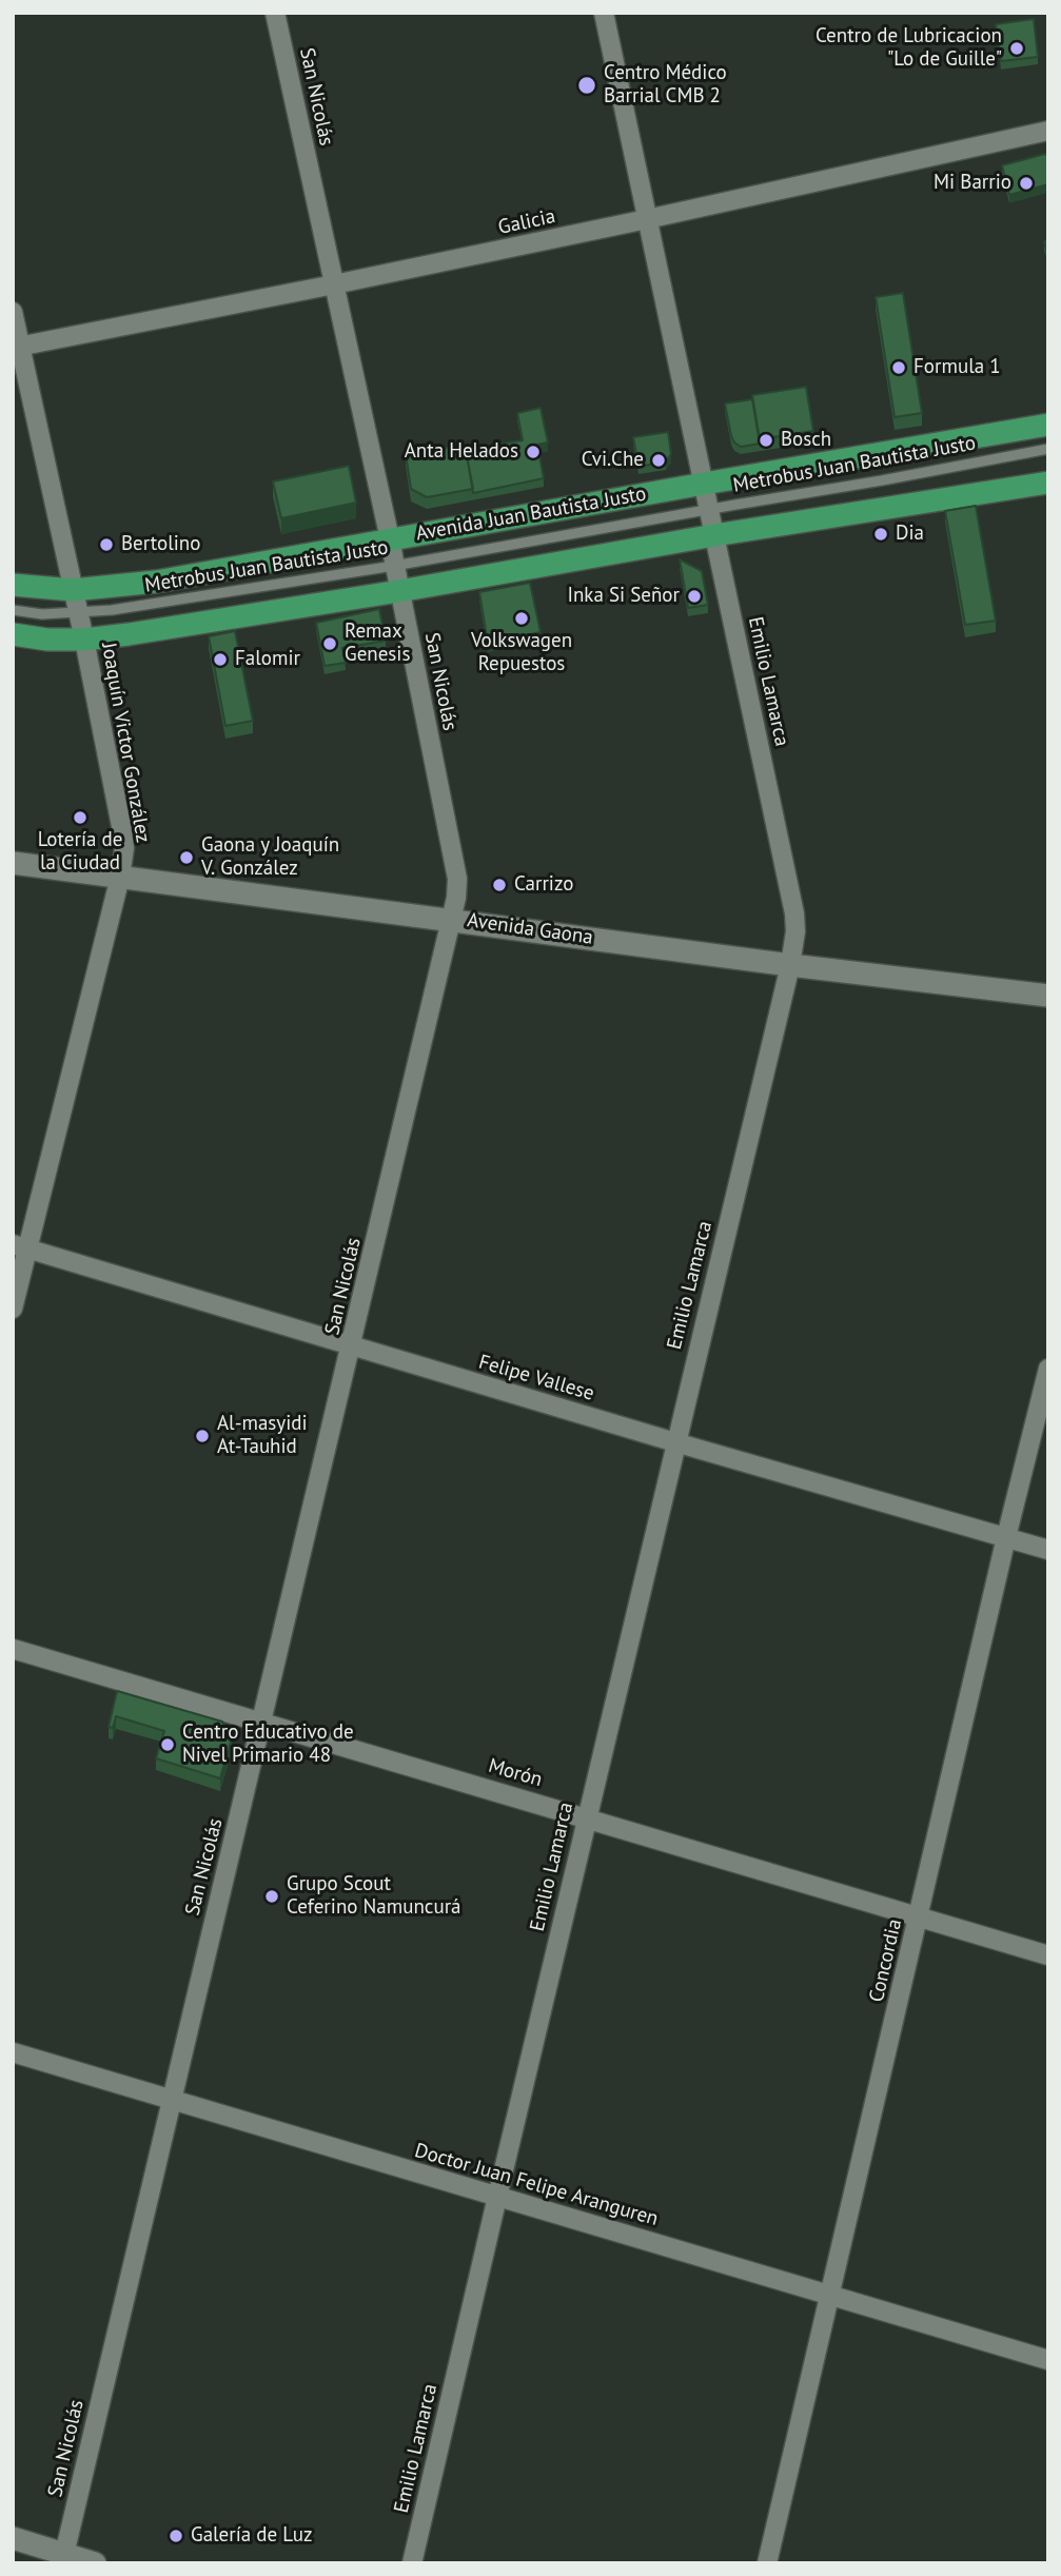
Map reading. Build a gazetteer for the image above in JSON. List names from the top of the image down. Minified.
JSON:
{"streets":{"main road":["Avenida Juan Bautista Justo","Avenida Gaona"],"street":["San Nicolás","Galicia","Emilio Lamarca","Joaquín Victor González","Felipe Vallese","Morón","Concordia","Doctor Juan Felipe Aranguren"],"lane":["Metrobus Juan Bautista Justo"]},"crossings":[["San Nicolás","Galicia"],["San Nicolás","Metrobus Juan Bautista Justo"],["San Nicolás","Avenida Juan Bautista Justo"],["San Nicolás","Avenida Gaona"],["San Nicolás","Felipe Vallese"],["San Nicolás","Morón"],["San Nicolás","Doctor Juan Felipe Aranguren"],["Galicia","Emilio Lamarca"],["Galicia","Joaquín Victor González"],["Metrobus Juan Bautista Justo","Emilio Lamarca"],["Metrobus Juan Bautista Justo","Joaquín Victor González"],["Avenida Juan Bautista Justo","Emilio Lamarca"],["Avenida Juan Bautista Justo","Joaquín Victor González"],["Emilio Lamarca","Avenida Gaona"],["Emilio Lamarca","Felipe Vallese"],["Emilio Lamarca","Morón"],["Emilio Lamarca","Doctor Juan Felipe Aranguren"],["Joaquín Victor González","Avenida Gaona"],["Joaquín Victor González","Felipe Vallese"],["Felipe Vallese","Concordia"],["Morón","Concordia"],["Concordia","Doctor Juan Felipe Aranguren"]],"places":["Centro de Lubricacion \"Lo de Guille\"","Centro Médico Barrial CMB 2","Mi Barrio","Formula 1","Bosch","Anta Helados","Cvi.Che","Dia","Bertolino","Inka Si Señor","Volkswagen Repuestos","Remax Genesis","Falomir","Lotería de la Ciudad","Gaona y Joaquín V. González","Carrizo","Al-masyidi At-Tauhid","Centro Educativo de Nivel Primario 48","Grupo Scout Ceferino Namuncurá","Galería de Luz"]}
